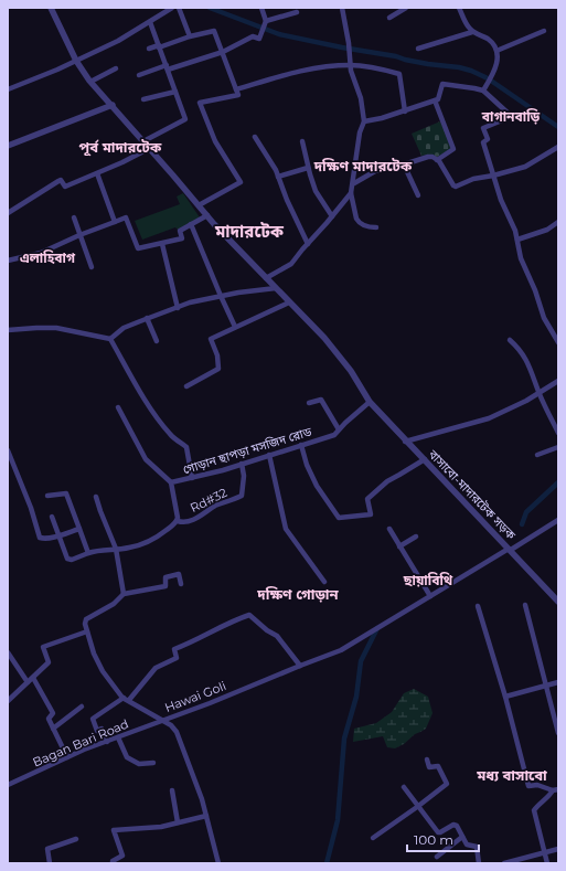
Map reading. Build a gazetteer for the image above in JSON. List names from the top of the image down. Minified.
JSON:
{"streets":{"street":["গোড়ান ছাপড়া মসজিদ রোড","বাসাবো-মাদারটেক সড়ক","Rd#32","Hawai Goli","Bagan Bari Road"]},"crossings":[["গোড়ান ছাপড়া মসজিদ রোড","বাসাবো-মাদারটেক সড়ক"],["গোড়ান ছাপড়া মসজিদ রোড","Rd#32"],["বাসাবো-মাদারটেক সড়ক","Hawai Goli"],["Hawai Goli","Bagan Bari Road"]],"districts":["বাগানবাড়ি","পূর্ব মাদারটেক","দক্ষিণ মাদারটেক","মাদারটেক","এলাহিবাগ","ছায়াবিথি","দক্ষিণ গোড়ান","মধ্য বাসাবো"],"scale_bar":"100 m"}
